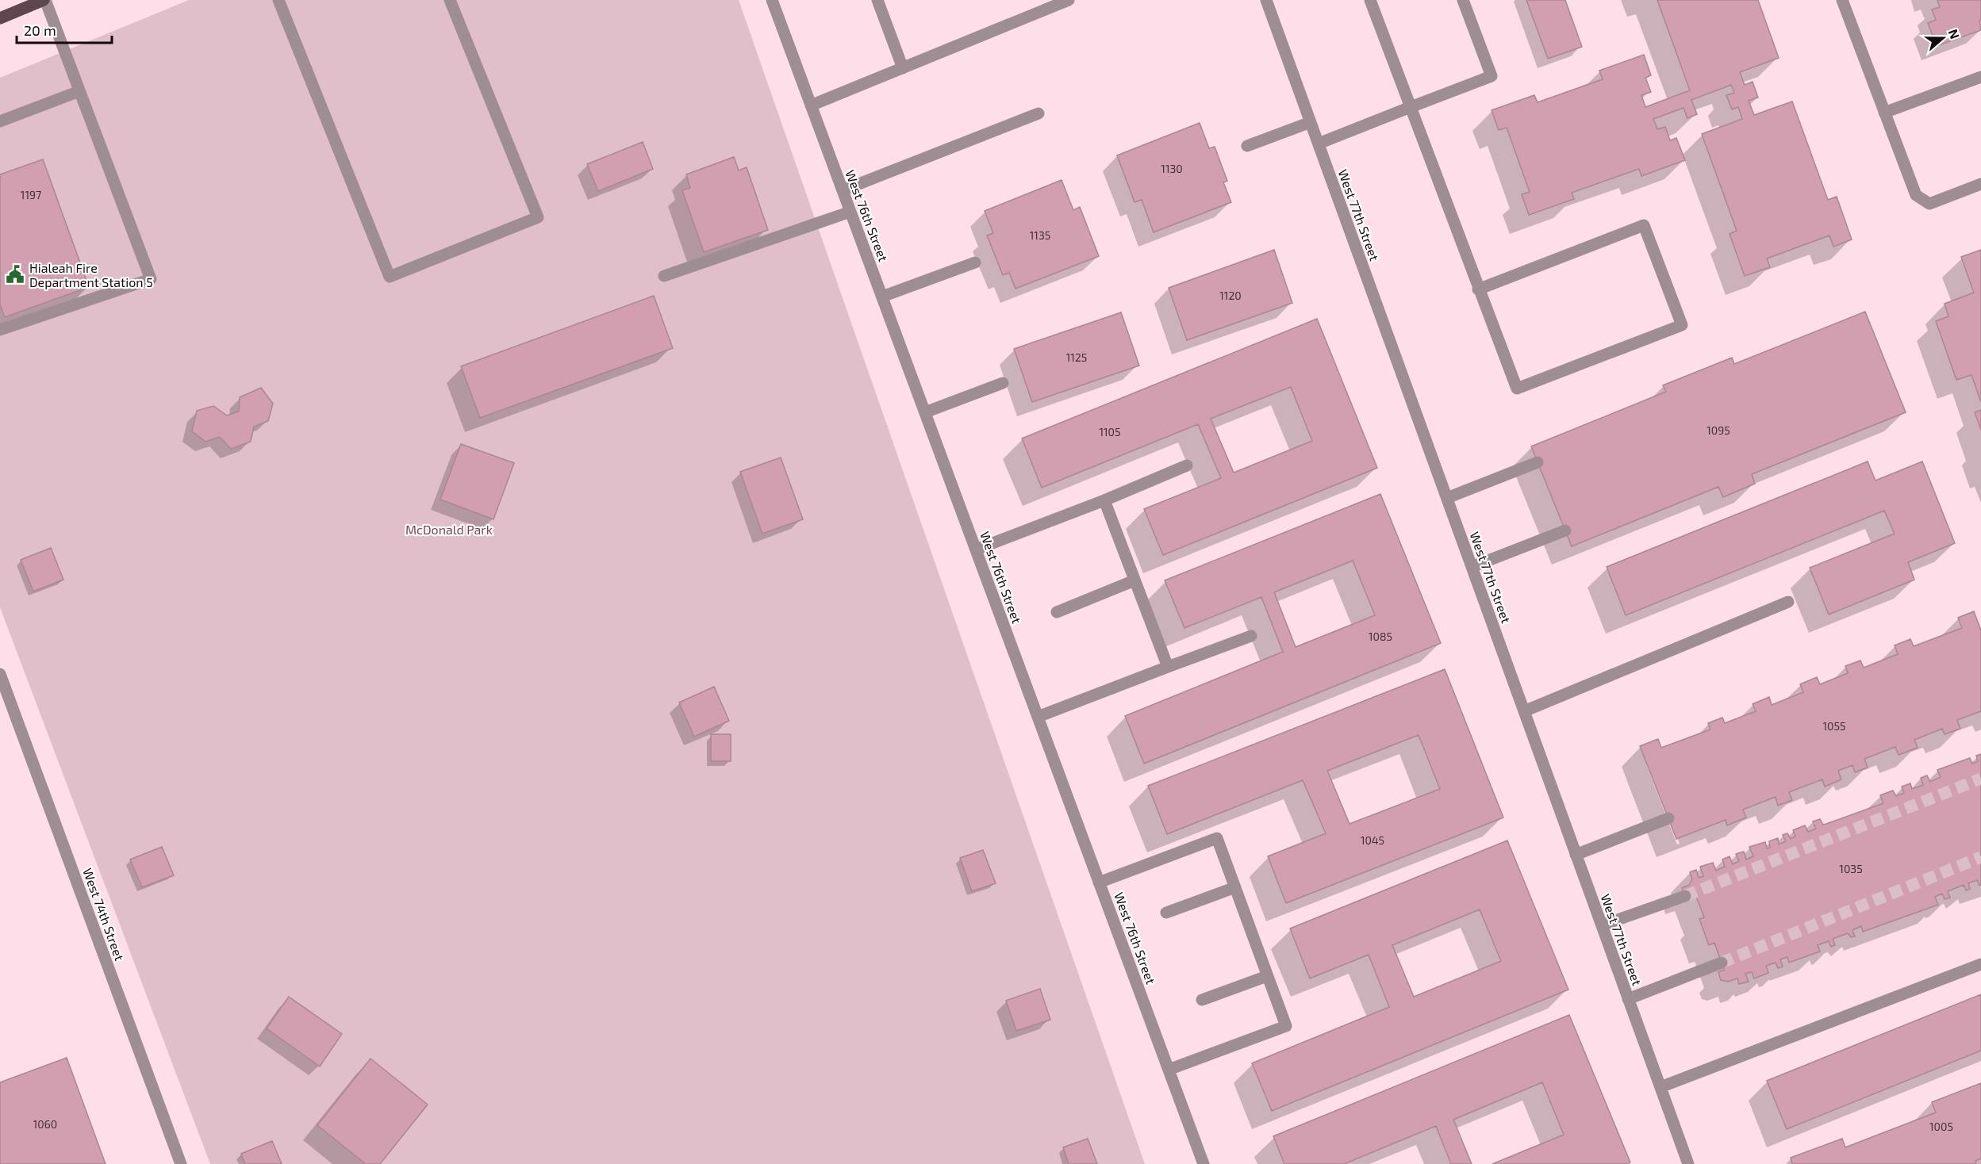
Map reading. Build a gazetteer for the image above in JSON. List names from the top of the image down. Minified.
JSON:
{"streets":{"street":["West 77th Street","West 76th Street","West 74th Street"]},"parks":["McDonald Park"],"places":{"public building":["Hialeah Fire Department Station 5"]},"house_numbers":["1130","1197","1135","1120","1125","1095","1105","1085","1055","1045","1035","1060","1005"],"scale_bar":"20 m","north":"right"}
